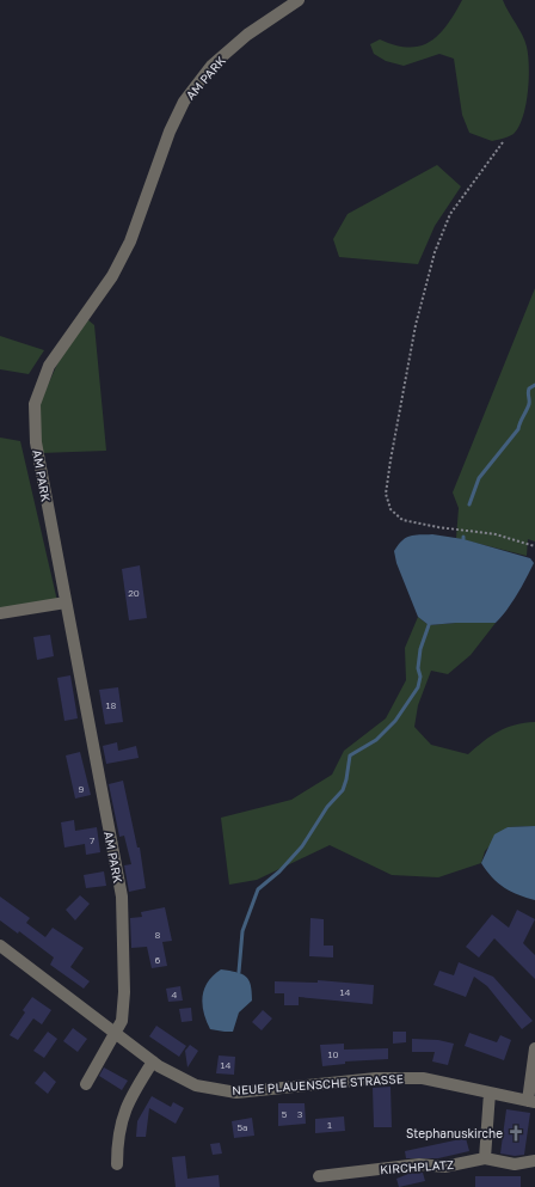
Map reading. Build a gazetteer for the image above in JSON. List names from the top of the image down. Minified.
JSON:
{"streets":{"street":["AM PARK","NEUE PLAUENSCHE STRASSE","KIRCHPLATZ"]},"crossings":[["AM PARK","NEUE PLAUENSCHE STRASSE"]],"places":{"church":["Stephanuskirche"]},"house_numbers":["20","18","9","7","8","6","14","4","10","14","5","3","1","5a"]}
